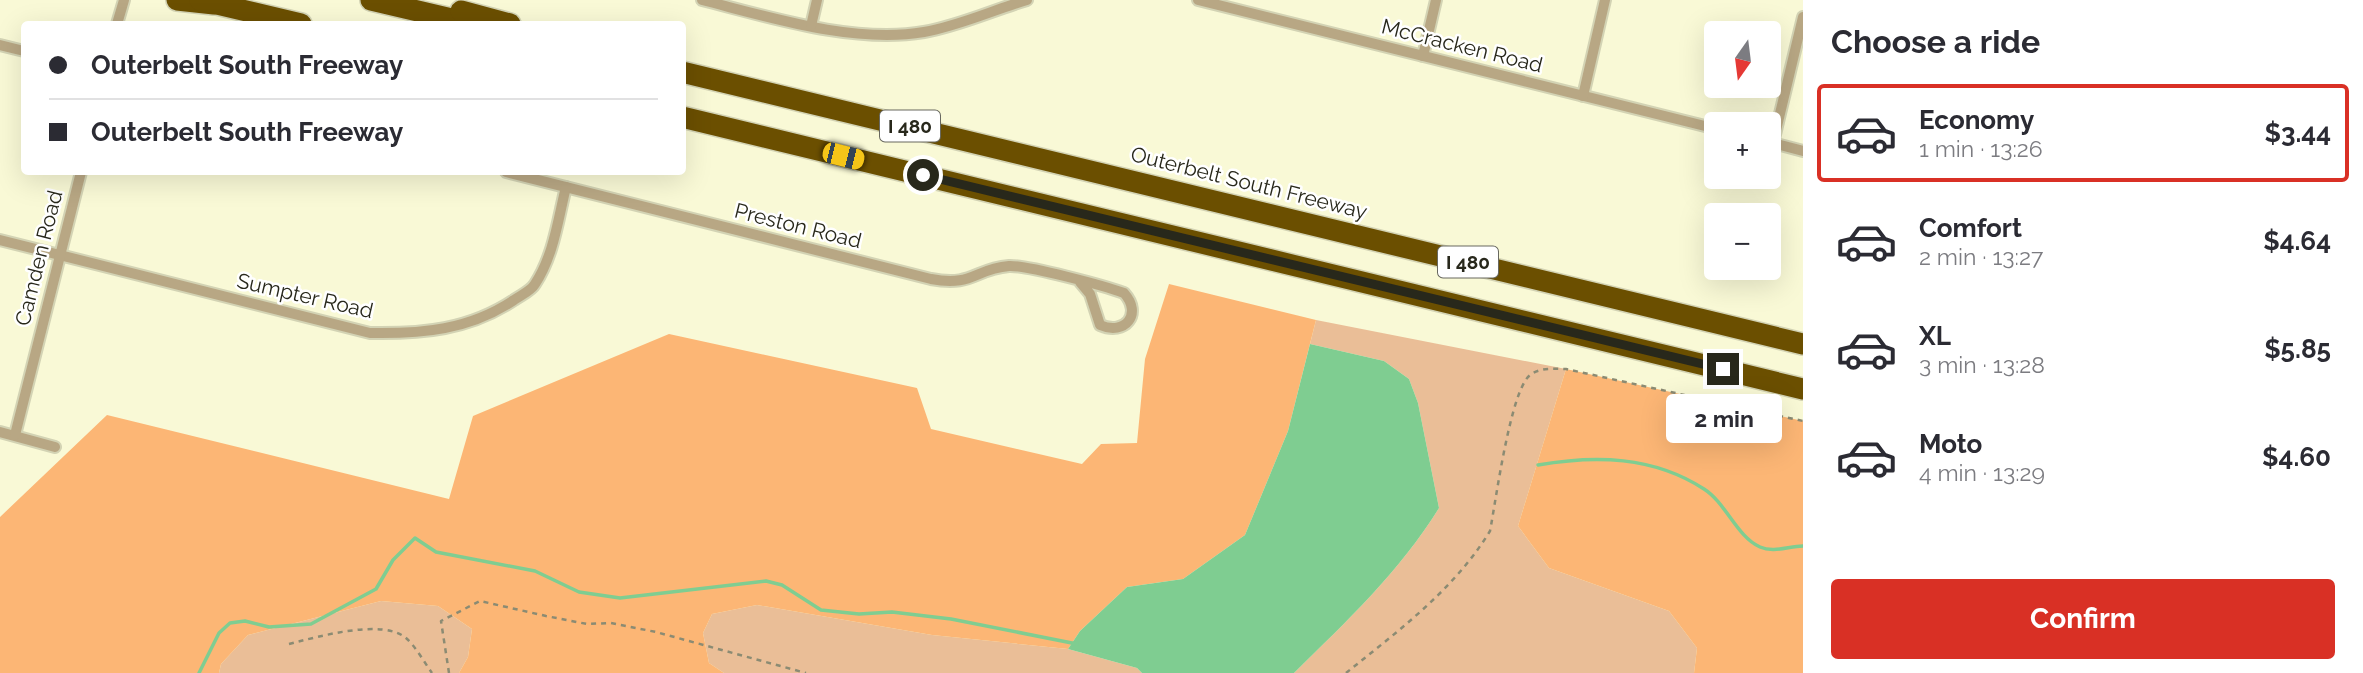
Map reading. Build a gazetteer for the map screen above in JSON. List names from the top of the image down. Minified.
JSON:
{"streets":{"highway":["I 480","Outerbelt South Freeway"],"street":["McCracken Road","Preston Road","Camden Road","Sumpter Road"]},"crossings":[["Preston Road","Sumpter Road"],["Camden Road","Sumpter Road"]],"north":"bottom","page":{"heading":"Choose a ride","map_buttons":["+","−"],"banner":["Outerbelt South Freeway","Outerbelt South Freeway"],"list":[{"name":"Economy","note":"1 min · 13:26","value":"$3.44"},{"name":"Comfort","note":"2 min · 13:27","value":"$4.64"},{"name":"XL","note":"3 min · 13:28","value":"$5.85"},{"name":"Moto","note":"4 min · 13:29","value":"$4.60"}],"bubble":"2 min","buttons":"Confirm"}}
